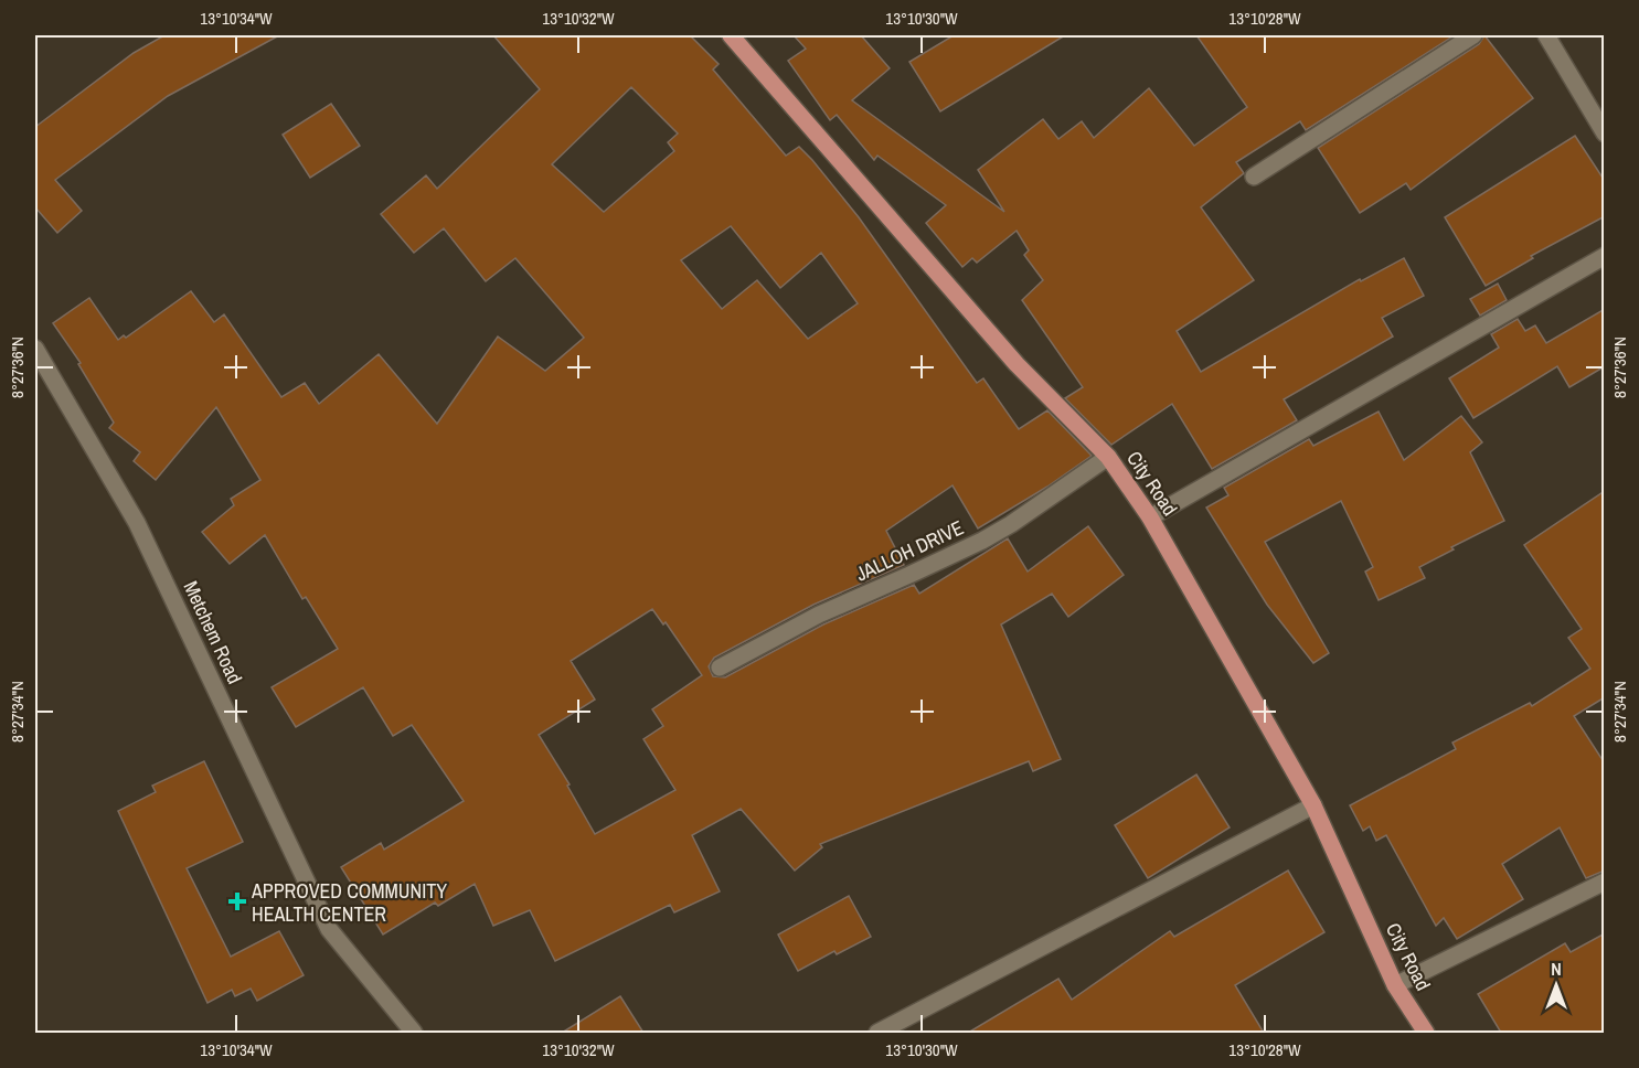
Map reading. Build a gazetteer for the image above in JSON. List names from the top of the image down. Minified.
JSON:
{"streets":{"main road":["City Road"],"street":["JALLOH DRIVE","Metchem Road"]},"crossings":[["City Road","JALLOH DRIVE"]],"places":{"health":["APPROVED COMMUNITY HEALTH CENTER"]},"north":"top","coordinates":["13°10'34\"W","13°10'32\"W","13°10'30\"W","13°10'28\"W","8°27'36\"N","8°27'34\"N"]}
